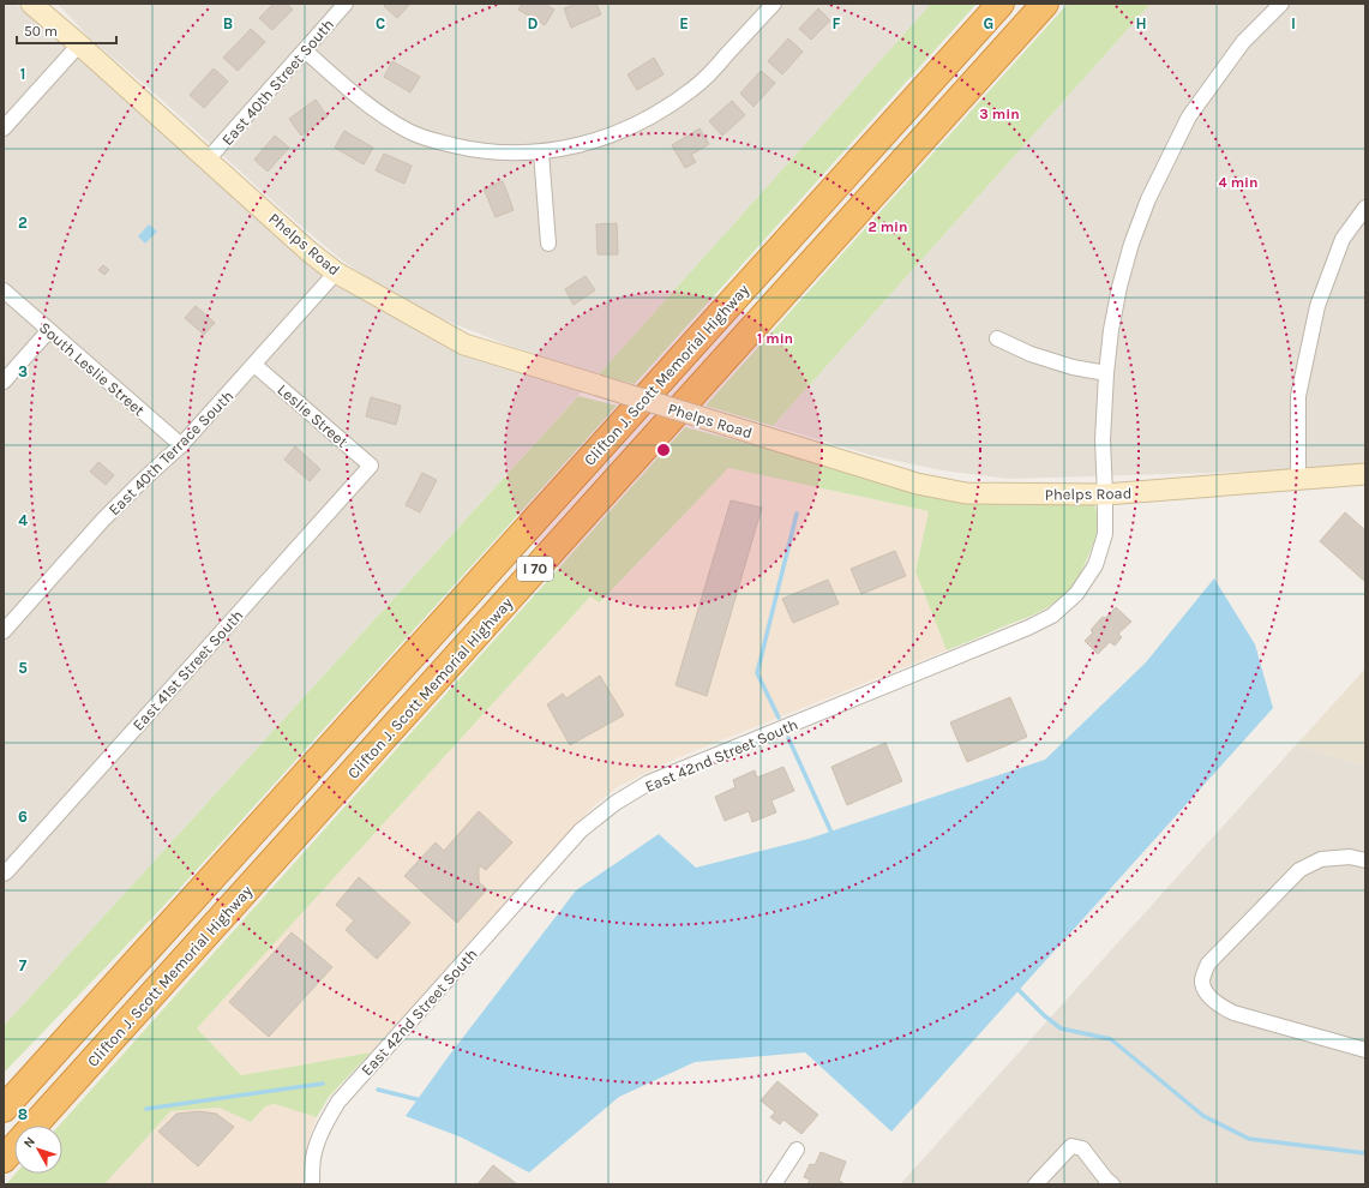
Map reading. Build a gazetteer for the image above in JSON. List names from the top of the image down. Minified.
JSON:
{"streets":{"highway":["Clifton J. Scott Memorial Highway","I 70"],"street":["East 40th Street South","Phelps Road","South Leslie Street","Leslie Street","East 40th Terrace South","East 41st Street South","East 42nd Street South"]},"crossings":[["East 40th Street South","Phelps Road"],["Phelps Road","East 40th Terrace South"],["Phelps Road","East 42nd Street South"],["South Leslie Street","East 40th Terrace South"],["Leslie Street","East 40th Terrace South"],["Leslie Street","East 41st Street South"]],"scale_bar":"50 m","north":"top left","grid":{"columns":["B","C","D","E","F","G","H","I"],"rows":["1","2","3","4","5","6","7","8"]},"rings":["3 min","4 min","2 min","1 min"]}
